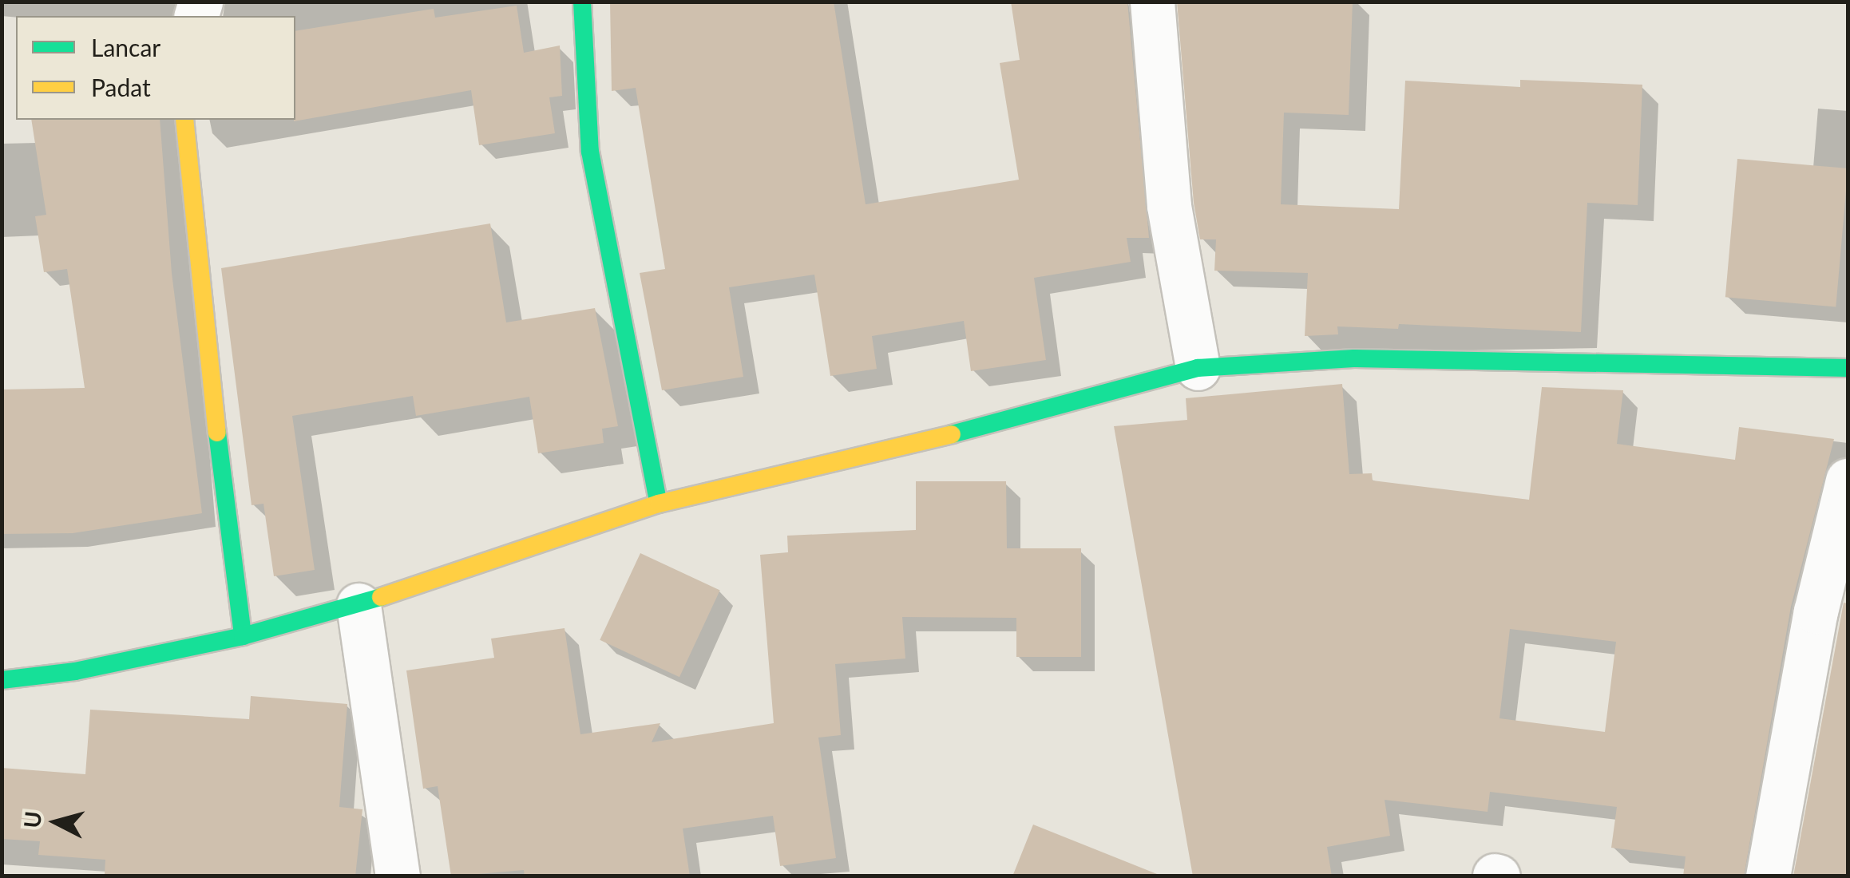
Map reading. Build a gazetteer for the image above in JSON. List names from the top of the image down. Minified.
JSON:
{"legend":["Lancar","Padat"],"north":"left"}
